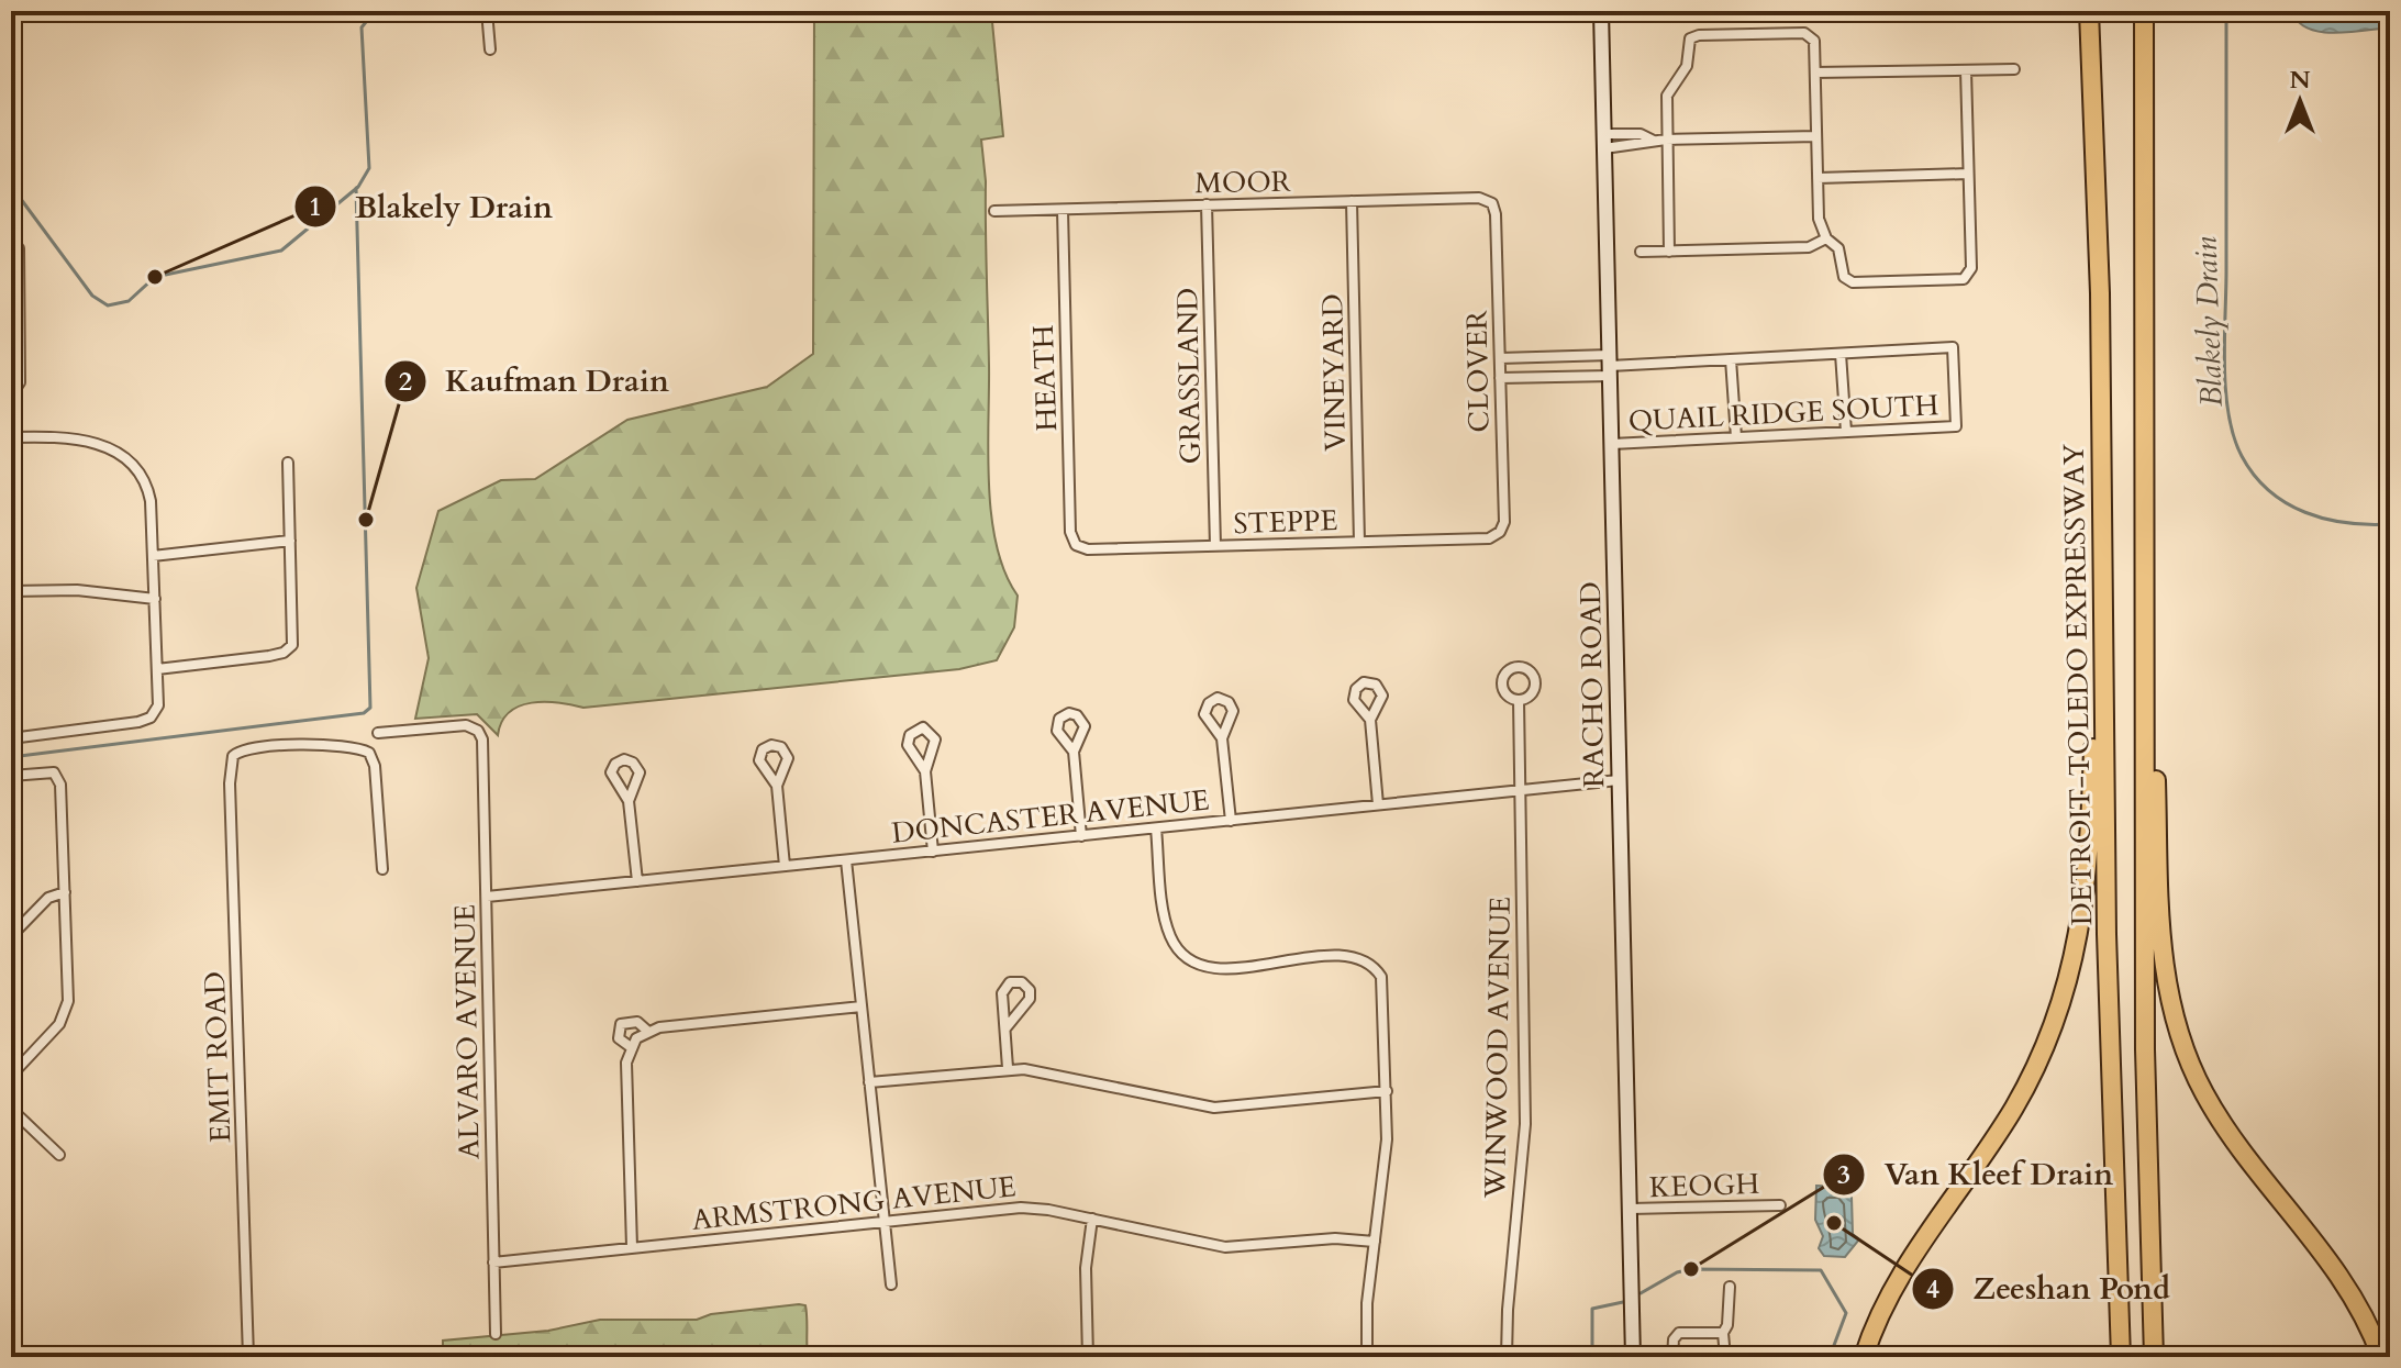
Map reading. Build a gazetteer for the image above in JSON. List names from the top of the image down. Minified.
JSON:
{"streets":{"highway":["DETROIT-TOLEDO EXPRESSWAY"],"street":["MOOR","CLOVER","VINEYARD","GRASSLAND","HEATH","QUAIL RIDGE SOUTH","STEPPE","RACHO ROAD","DONCASTER AVENUE","ALVARO AVENUE","WINWOOD AVENUE","EMIT ROAD","KEOGH","ARMSTRONG AVENUE"]},"crossings":[["MOOR","CLOVER"],["MOOR","VINEYARD"],["MOOR","GRASSLAND"],["MOOR","HEATH"],["CLOVER","STEPPE"],["VINEYARD","STEPPE"],["GRASSLAND","STEPPE"],["HEATH","STEPPE"],["QUAIL RIDGE SOUTH","RACHO ROAD"],["RACHO ROAD","DONCASTER AVENUE"],["RACHO ROAD","KEOGH"],["DONCASTER AVENUE","ALVARO AVENUE"],["DONCASTER AVENUE","WINWOOD AVENUE"],["ALVARO AVENUE","ARMSTRONG AVENUE"]],"water":["Blakely Drain"],"places":["Blakely Drain","Kaufman Drain","Zeeshan Pond","Van Kleef Drain"],"north":"top"}
